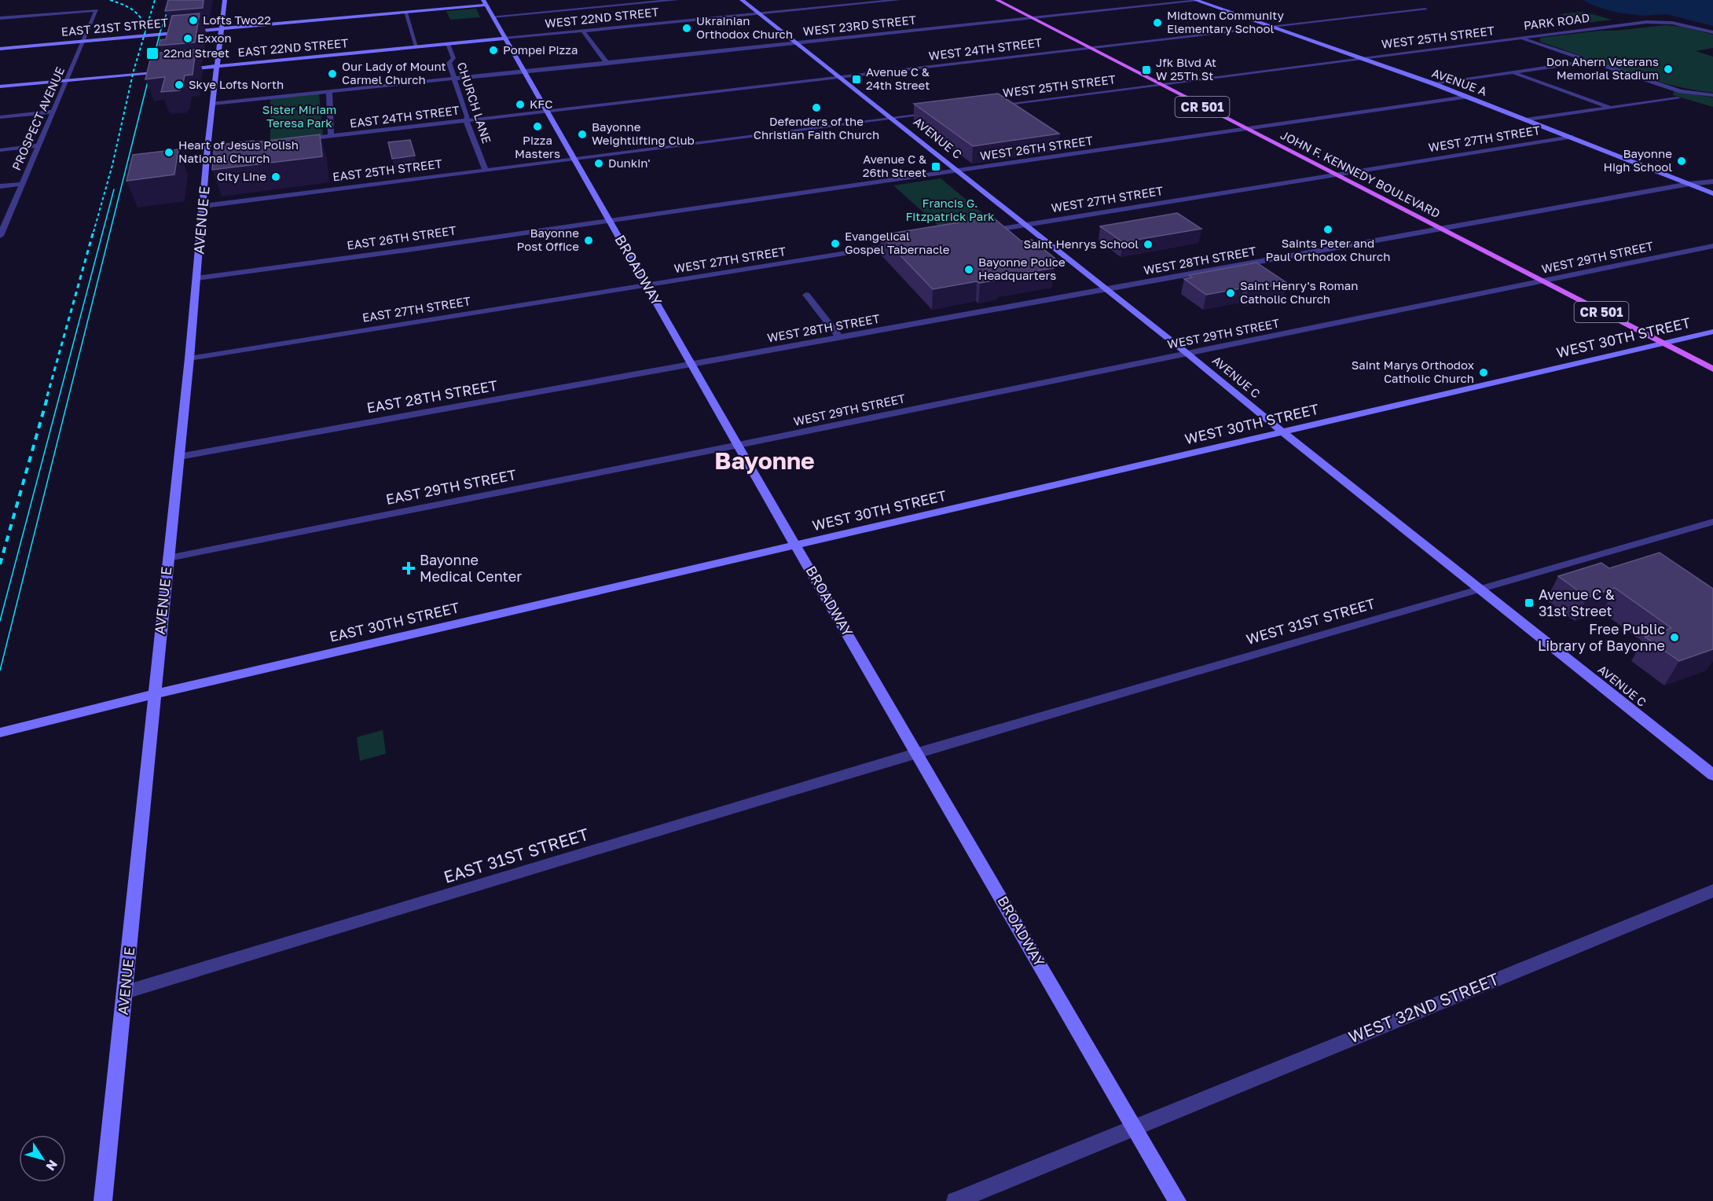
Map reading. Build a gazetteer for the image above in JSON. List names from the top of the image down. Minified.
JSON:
{"streets":{"main road":["CR 501","JOHN F. KENNEDY BOULEVARD"],"street":["WEST 22ND STREET","PARK ROAD","WEST 23RD STREET","EAST 21ST STREET","WEST 25TH STREET","EAST 22ND STREET","WEST 24TH STREET","AVENUE A","CHURCH LANE","EAST 24TH STREET","PROSPECT AVENUE","AVENUE C","WEST 27TH STREET","WEST 26TH STREET","EAST 25TH STREET","AVENUE E","EAST 26TH STREET","WEST 29TH STREET","WEST 28TH STREET","BROADWAY","EAST 27TH STREET","WEST 30TH STREET","EAST 28TH STREET","EAST 29TH STREET","WEST 31ST STREET","EAST 30TH STREET","EAST 31ST STREET","WEST 32ND STREET"]},"crossings":[["WEST 22ND STREET","EAST 22ND STREET"],["WEST 22ND STREET","AVENUE C"],["WEST 22ND STREET","BROADWAY"],["PARK ROAD","WEST 25TH STREET"],["WEST 23RD STREET","AVENUE A"],["WEST 23RD STREET","CHURCH LANE"],["WEST 23RD STREET","AVENUE C"],["WEST 23RD STREET","JOHN F. KENNEDY BOULEVARD"],["WEST 23RD STREET","AVENUE E"],["WEST 23RD STREET","BROADWAY"],["EAST 21ST STREET","PROSPECT AVENUE"],["EAST 21ST STREET","AVENUE E"],["EAST 21ST STREET","BROADWAY"],["WEST 25TH STREET","AVENUE A"],["WEST 25TH STREET","JOHN F. KENNEDY BOULEVARD"],["EAST 22ND STREET","CHURCH LANE"],["EAST 22ND STREET","AVENUE E"],["EAST 22ND STREET","BROADWAY"],["WEST 24TH STREET","AVENUE A"],["WEST 24TH STREET","EAST 24TH STREET"],["WEST 24TH STREET","AVENUE C"],["WEST 24TH STREET","JOHN F. KENNEDY BOULEVARD"],["WEST 24TH STREET","BROADWAY"],["AVENUE A","WEST 27TH STREET"],["AVENUE A","WEST 26TH STREET"],["AVENUE A","WEST 28TH STREET"],["CHURCH LANE","EAST 24TH STREET"],["CHURCH LANE","EAST 25TH STREET"],["EAST 24TH STREET","BROADWAY"],["AVENUE C","WEST 27TH STREET"],["AVENUE C","WEST 26TH STREET"],["AVENUE C","WEST 29TH STREET"],["AVENUE C","WEST 28TH STREET"],["AVENUE C","WEST 30TH STREET"],["AVENUE C","WEST 31ST STREET"],["WEST 27TH STREET","JOHN F. KENNEDY BOULEVARD"],["WEST 27TH STREET","BROADWAY"],["WEST 27TH STREET","EAST 27TH STREET"],["WEST 26TH STREET","JOHN F. KENNEDY BOULEVARD"],["WEST 26TH STREET","EAST 26TH STREET"],["WEST 26TH STREET","BROADWAY"],["EAST 25TH STREET","AVENUE E"],["EAST 25TH STREET","BROADWAY"],["JOHN F. KENNEDY BOULEVARD","WEST 29TH STREET"],["JOHN F. KENNEDY BOULEVARD","WEST 28TH STREET"],["JOHN F. KENNEDY BOULEVARD","WEST 30TH STREET"],["AVENUE E","EAST 26TH STREET"],["AVENUE E","EAST 27TH STREET"],["AVENUE E","EAST 28TH STREET"],["AVENUE E","EAST 29TH STREET"],["AVENUE E","EAST 30TH STREET"],["AVENUE E","EAST 31ST STREET"],["EAST 26TH STREET","BROADWAY"],["WEST 29TH STREET","BROADWAY"],["WEST 29TH STREET","EAST 29TH STREET"],["WEST 28TH STREET","BROADWAY"],["WEST 28TH STREET","EAST 28TH STREET"],["BROADWAY","EAST 27TH STREET"],["BROADWAY","WEST 30TH STREET"],["BROADWAY","EAST 28TH STREET"],["BROADWAY","EAST 29TH STREET"],["BROADWAY","WEST 31ST STREET"],["BROADWAY","EAST 30TH STREET"],["BROADWAY","EAST 31ST STREET"],["BROADWAY","WEST 32ND STREET"],["WEST 30TH STREET","EAST 30TH STREET"],["WEST 31ST STREET","EAST 31ST STREET"]],"districts":["Bayonne"],"parks":["Sister Miriam Teresa Park","Francis G. Fitzpatrick Park"],"places":{"other":["Lofts Two22","Midtown Community Elementary School","Ukrainian Orthodox Church","Exxon","Pompei Pizza","Don Ahern Veterans Memorial Stadium","Our Lady of Mount Carmel Church","Skye Lofts North","KFC","Defenders of the Christian Faith Church","Pizza Masters","Bayonne Weightlifting Club","Heart of Jesus Polish National Church","Bayonne High School","Dunkin'","City Line","Saints Peter and Paul Orthodox Church","Bayonne Post Office","Evangelical Gospel Tabernacle","Saint Henrys School","Bayonne Police Headquarters","Saint Henry's Roman Catholic Church","Saint Marys Orthodox Catholic Church","Free Public Library of Bayonne"],"transit":["22nd Street","Jfk Blvd At W 25Th St","Avenue C & 24th Street","Avenue C & 26th Street","Avenue C & 31st Street"],"health":["Bayonne Medical Center"]},"north":"bottom right"}
